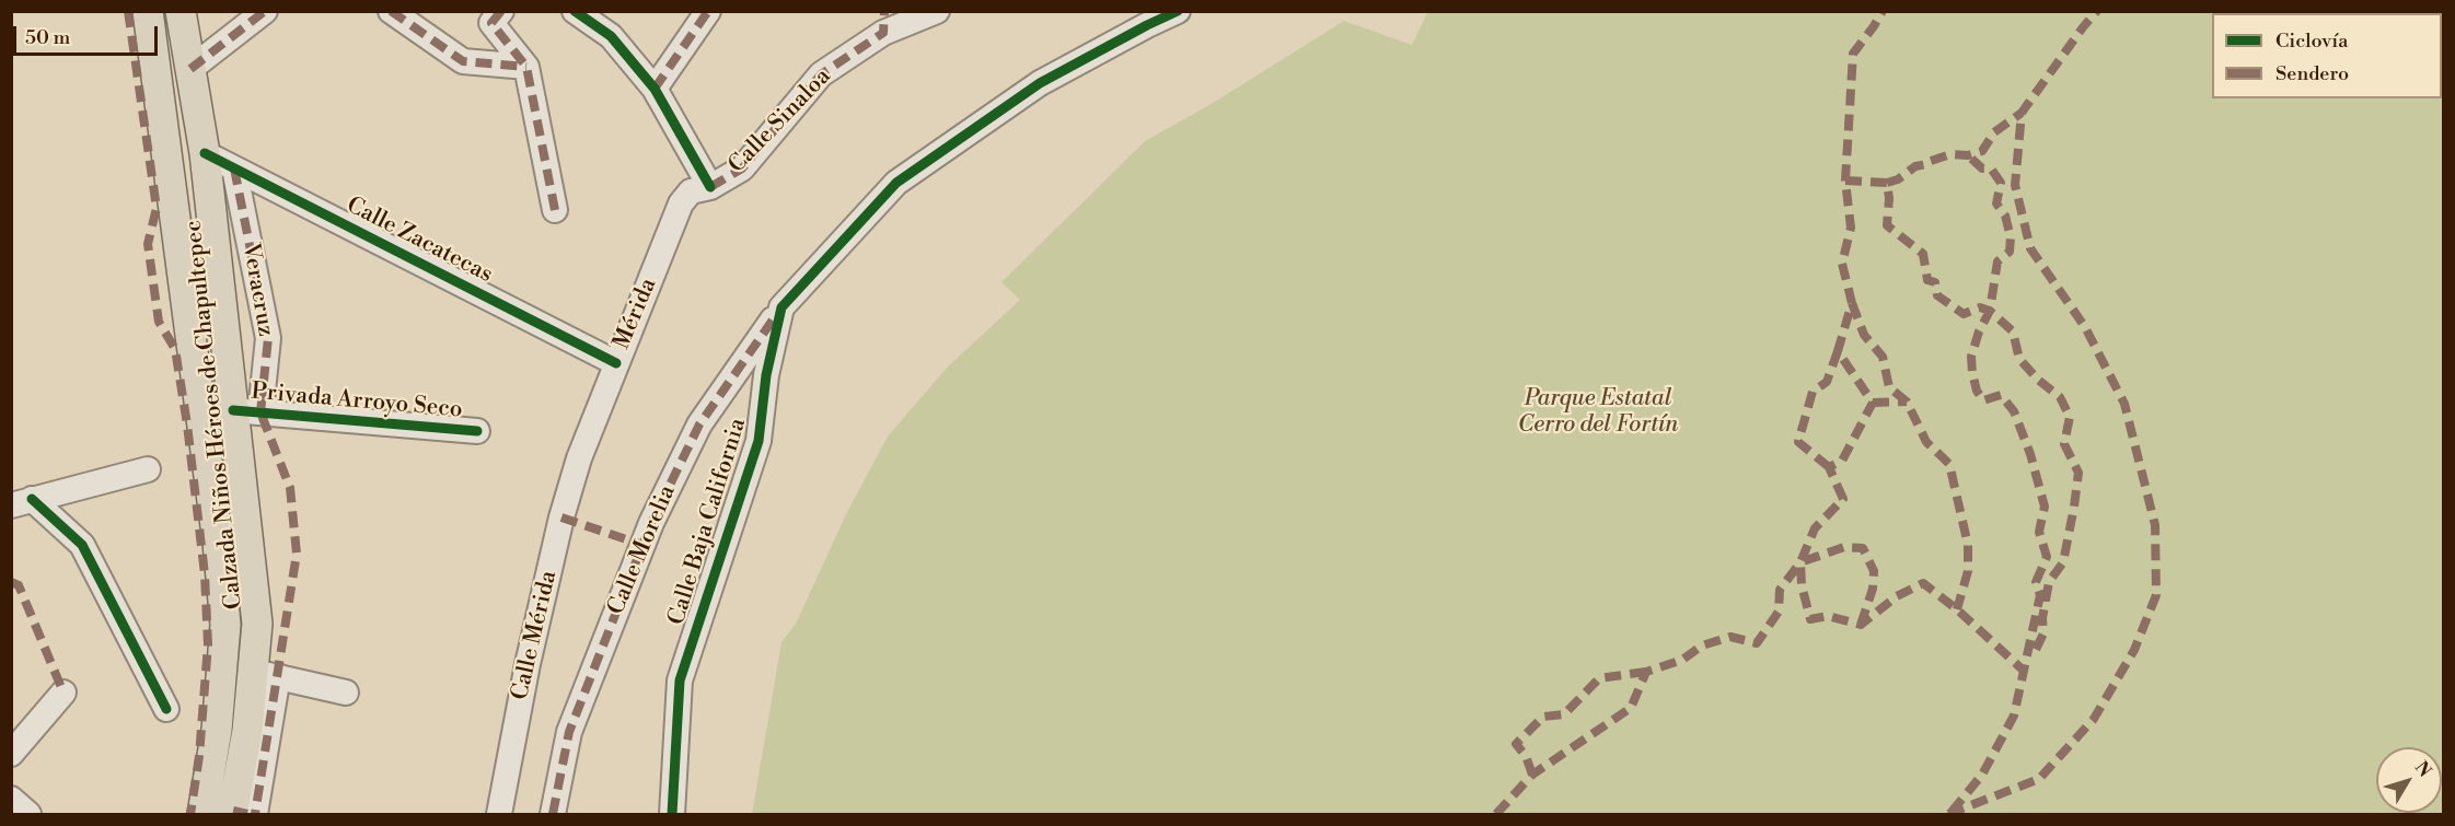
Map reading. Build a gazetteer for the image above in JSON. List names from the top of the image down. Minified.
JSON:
{"streets":{"main road":["Calzada Niños Héroes de Chapultepec"],"street":["Calle Sinaloa","Calle Zacatecas","Veracruz","Mérida","Privada Arroyo Seco","Calle Baja California","Calle Morelia","Calle Mérida"]},"crossings":[["Calle Sinaloa","Mérida"],["Calle Zacatecas","Veracruz"],["Calle Zacatecas","Mérida"],["Calle Zacatecas","Calzada Niños Héroes de Chapultepec"],["Veracruz","Privada Arroyo Seco"],["Veracruz","Calzada Niños Héroes de Chapultepec"],["Mérida","Calle Mérida"],["Privada Arroyo Seco","Calzada Niños Héroes de Chapultepec"],["Calle Baja California","Calle Morelia"]],"parks":["Parque Estatal Cerro del Fortín"],"legend":["Ciclovía","Sendero"],"scale_bar":"50 m","north":"top right"}
